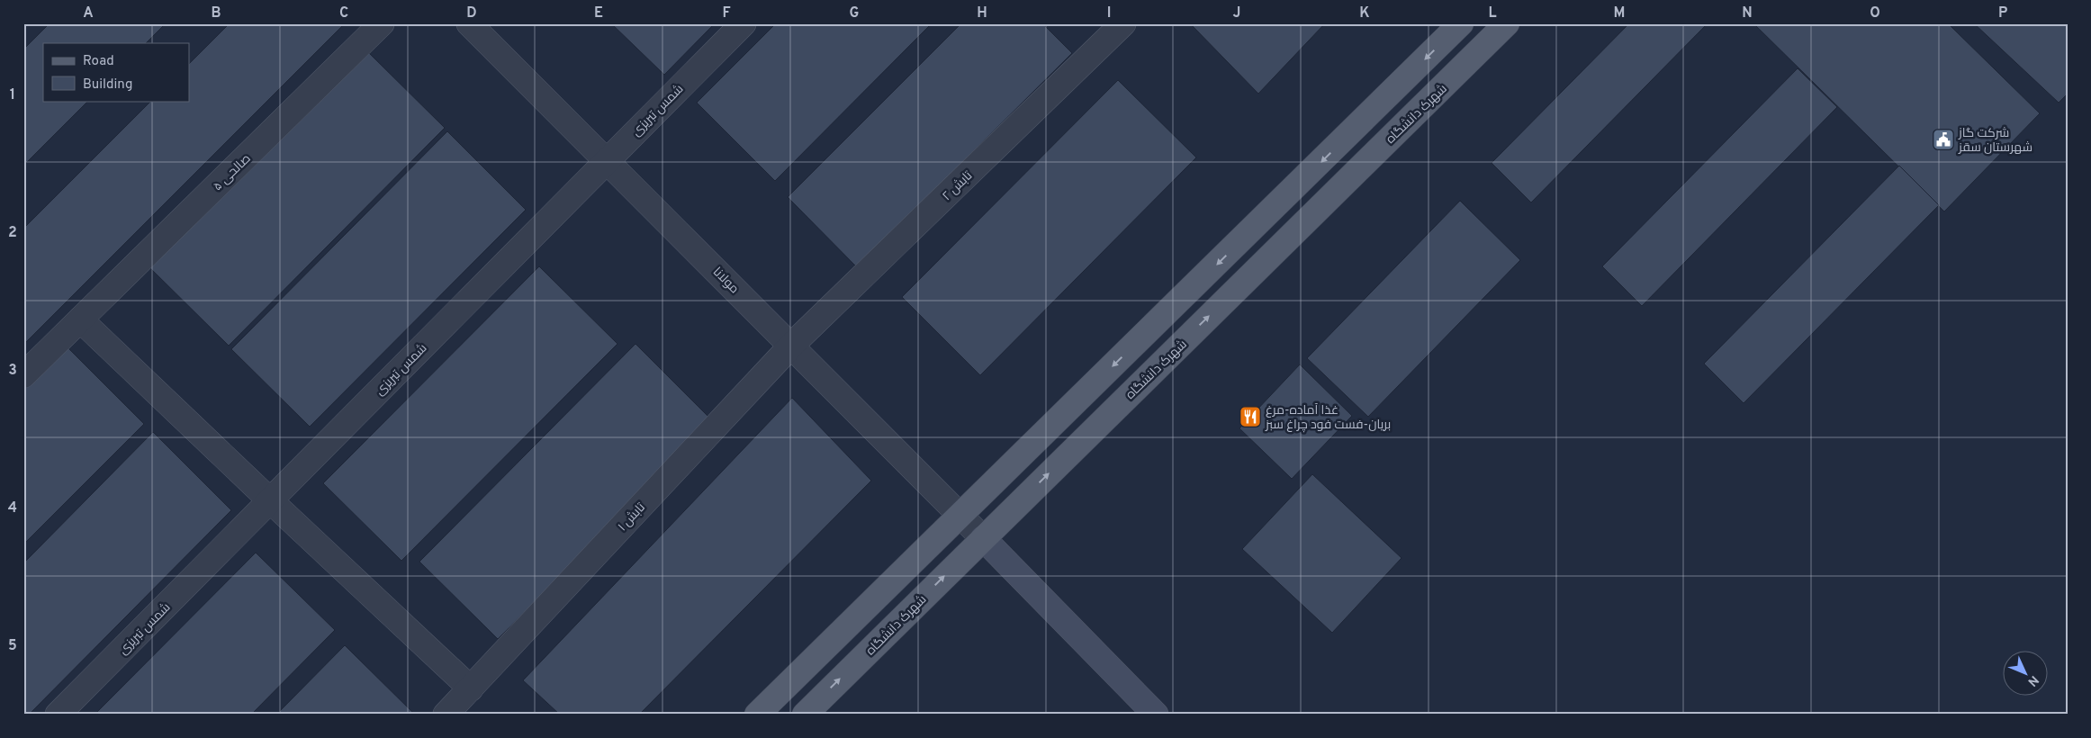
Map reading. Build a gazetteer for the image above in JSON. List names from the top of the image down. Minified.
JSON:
{"streets":{"main road":["شهرک دانشگاه"],"street":["شمس تبریزی","صالحی ۵","تابش ۲","مولانا","تابش ۱"]},"crossings":[["شمس تبریزی","مولانا"],["شهرک دانشگاه","مولانا"],["تابش ۲","مولانا"],["تابش ۲","تابش ۱"],["مولانا","تابش ۱"]],"places":{"public building":["شرکت گاز شهرستان سقز"],"restaurant":["غذا آماده-مرغ بریان-فست فود چراغ سبز"]},"legend":["Road","Building"],"north":"bottom right","grid":{"columns":["A","B","C","D","E","F","G","H","I","J","K","L","M","N","O","P"],"rows":["1","2","3","4","5"]}}
